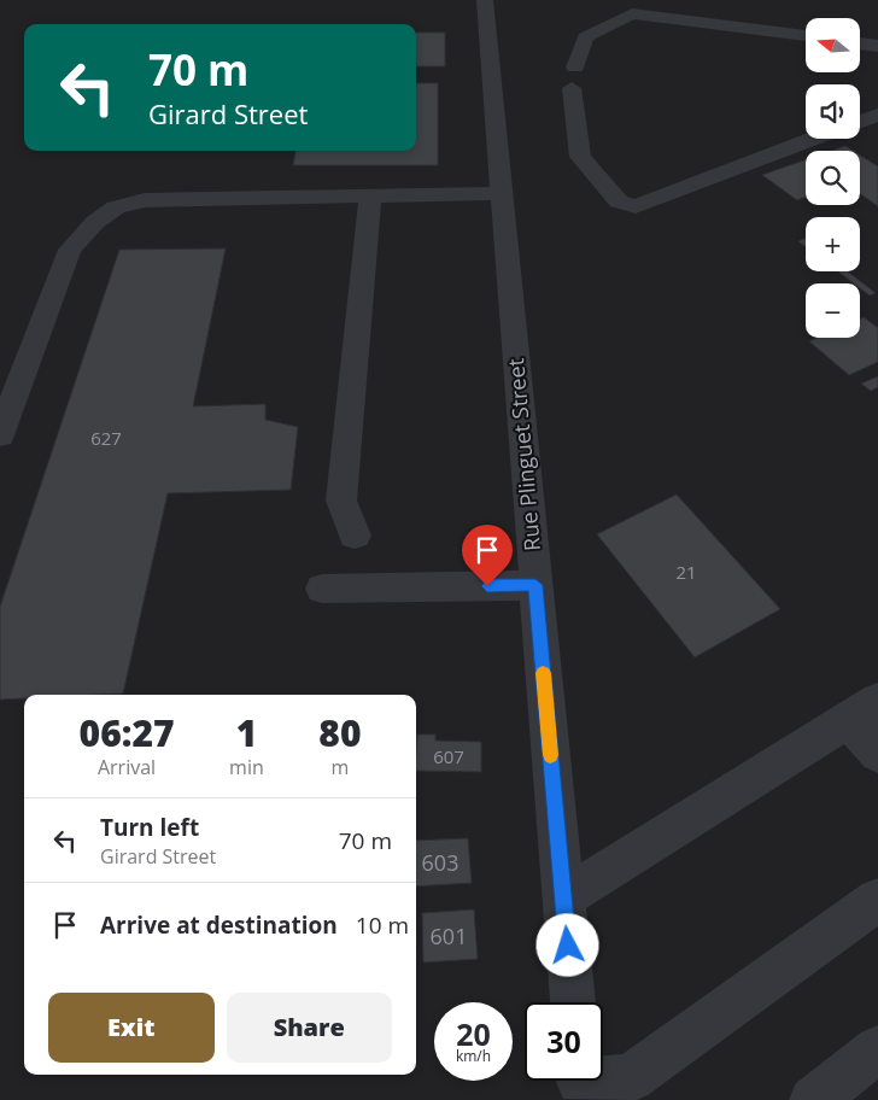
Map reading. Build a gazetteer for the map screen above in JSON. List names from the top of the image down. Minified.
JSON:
{"streets":{"street":["Rue Plinguet Street"]},"house_numbers":["627","21","607","603","601"],"north":"left","page":{"map_buttons":["+","−"],"turn":["70 m","Girard Street"],"eta":["06:27","Arrival","1","min","80","m"],"list":[{"name":"Turn left","note":"Girard Street","value":"70 m"},{"name":"Arrive at destination","value":"10 m"}],"buttons":["Exit","Share"],"speed":"20 km/h","limit":"30"}}
